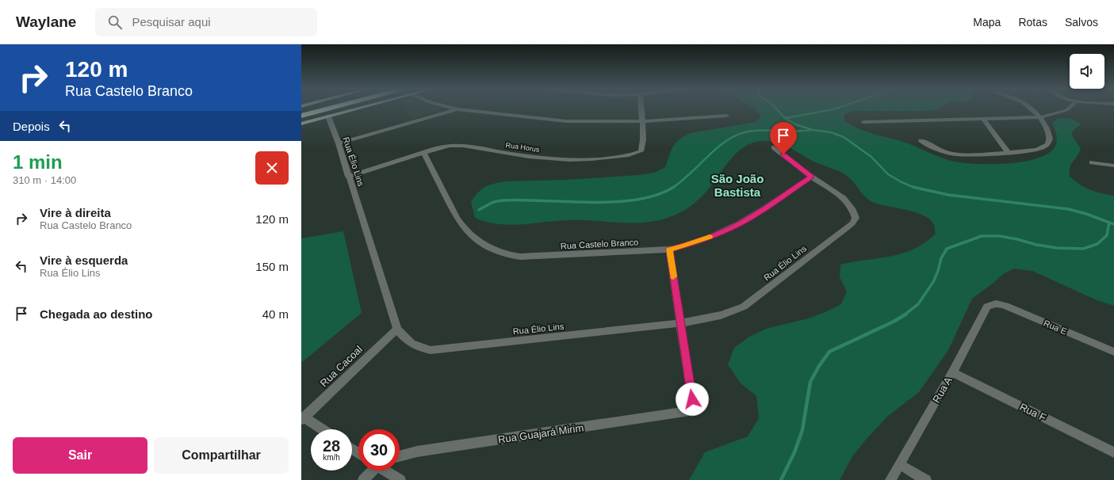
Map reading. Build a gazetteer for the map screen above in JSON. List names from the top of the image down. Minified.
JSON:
{"streets":{"street":["Rua Horus","Rua Élio Lins","Rua Castelo Branco","Rua E","Rua Cacoal","Rua A","Rua F","Rua Guajará Mirim"]},"crossings":[["Rua Horus","Rua Élio Lins"],["Rua Horus","Rua Castelo Branco"],["Rua Élio Lins","Rua Castelo Branco"],["Rua Élio Lins","Rua Cacoal"],["Rua Élio Lins","Rua Guajará Mirim"],["Rua E","Rua A"],["Rua A","Rua F"]],"districts":["São João Bastista"],"page":{"header":"Waylane","search":"Pesquisar aqui","nav":["Mapa","Rotas","Salvos"],"turn":["120 m","Rua Castelo Branco"],"then":"Depois","heading":["1 min","310 m · 14:00"],"list":[{"name":"Vire à direita","note":"Rua Castelo Branco","value":"120 m"},{"name":"Vire à esquerda","note":"Rua Élio Lins","value":"150 m"},{"name":"Chegada ao destino","value":"40 m"}],"speed":"28 km/h","limit":"30","buttons":["Sair","Compartilhar"]}}
